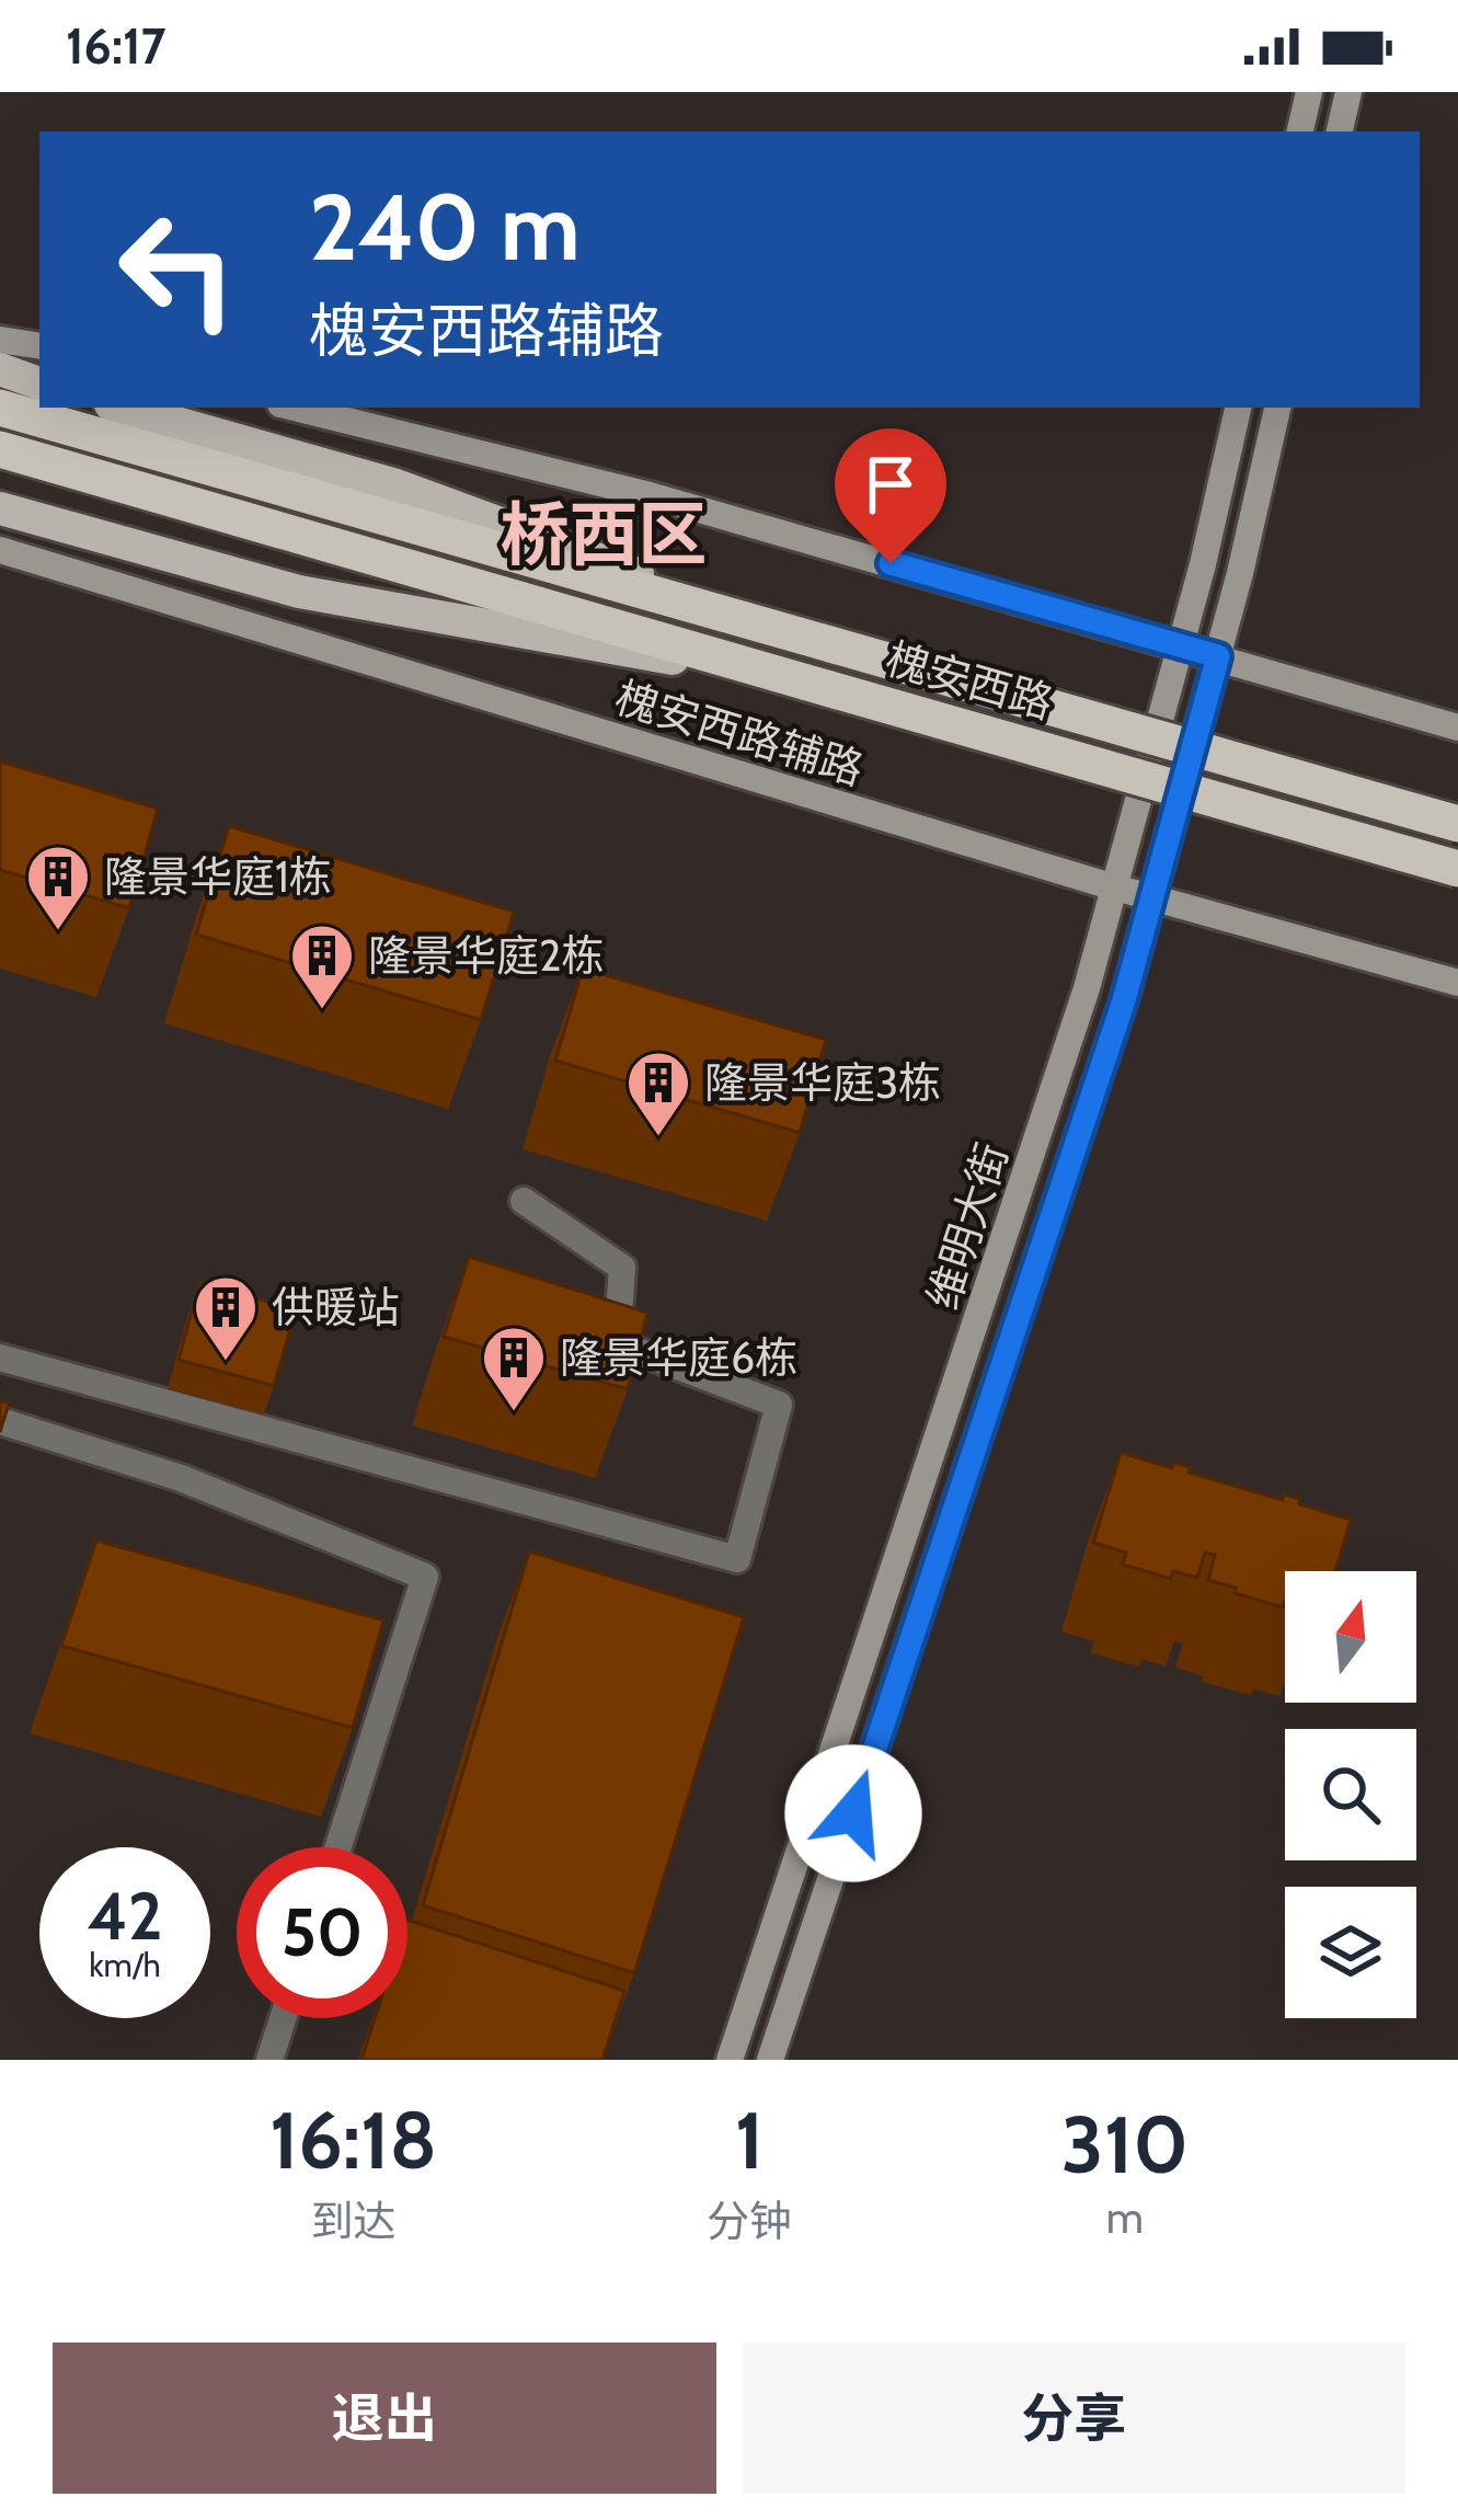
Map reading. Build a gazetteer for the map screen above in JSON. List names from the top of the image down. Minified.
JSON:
{"streets":{"highway":["槐安西路"],"main road":["槐安西路辅路","维明大街"]},"crossings":[["槐安西路辅路","维明大街"]],"districts":["桥西区"],"places":{"building":["隆景华庭1栋","隆景华庭2栋","隆景华庭3栋","供暖站","隆景华庭6栋"]},"north":"top","page":{"status":"16:17","turn":["240 m","槐安西路辅路"],"speed":"42 km/h","limit":"50","eta":["16:18","到达","1","分钟","310","m"],"buttons":["退出","分享"]}}
